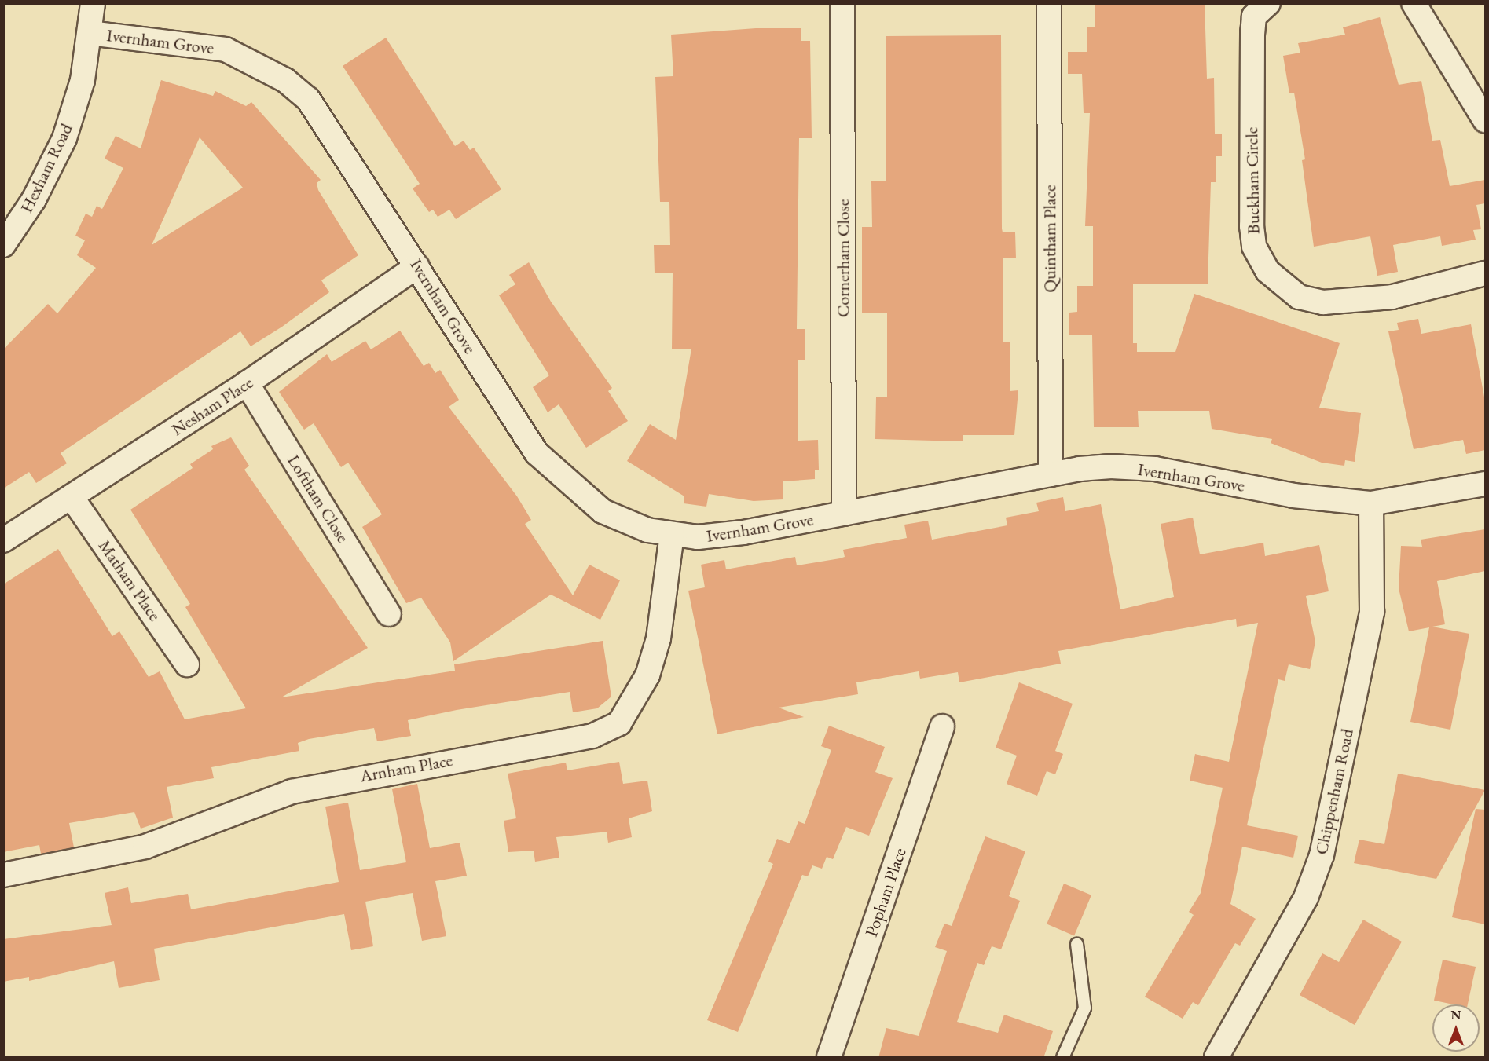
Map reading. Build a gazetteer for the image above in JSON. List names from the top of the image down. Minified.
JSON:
{"streets":{"street":["Ivernham Grove","Hexham Road","Buckham Circle","Quintham Place","Cornerham Close","Nesham Place","Loftham Close","Matham Place","Arnham Place","Chippenham Road","Popham Place"]},"crossings":[["Ivernham Grove","Hexham Road"],["Ivernham Grove","Quintham Place"],["Ivernham Grove","Cornerham Close"],["Ivernham Grove","Nesham Place"],["Ivernham Grove","Arnham Place"],["Ivernham Grove","Chippenham Road"],["Nesham Place","Loftham Close"],["Nesham Place","Matham Place"]],"north":"top"}
